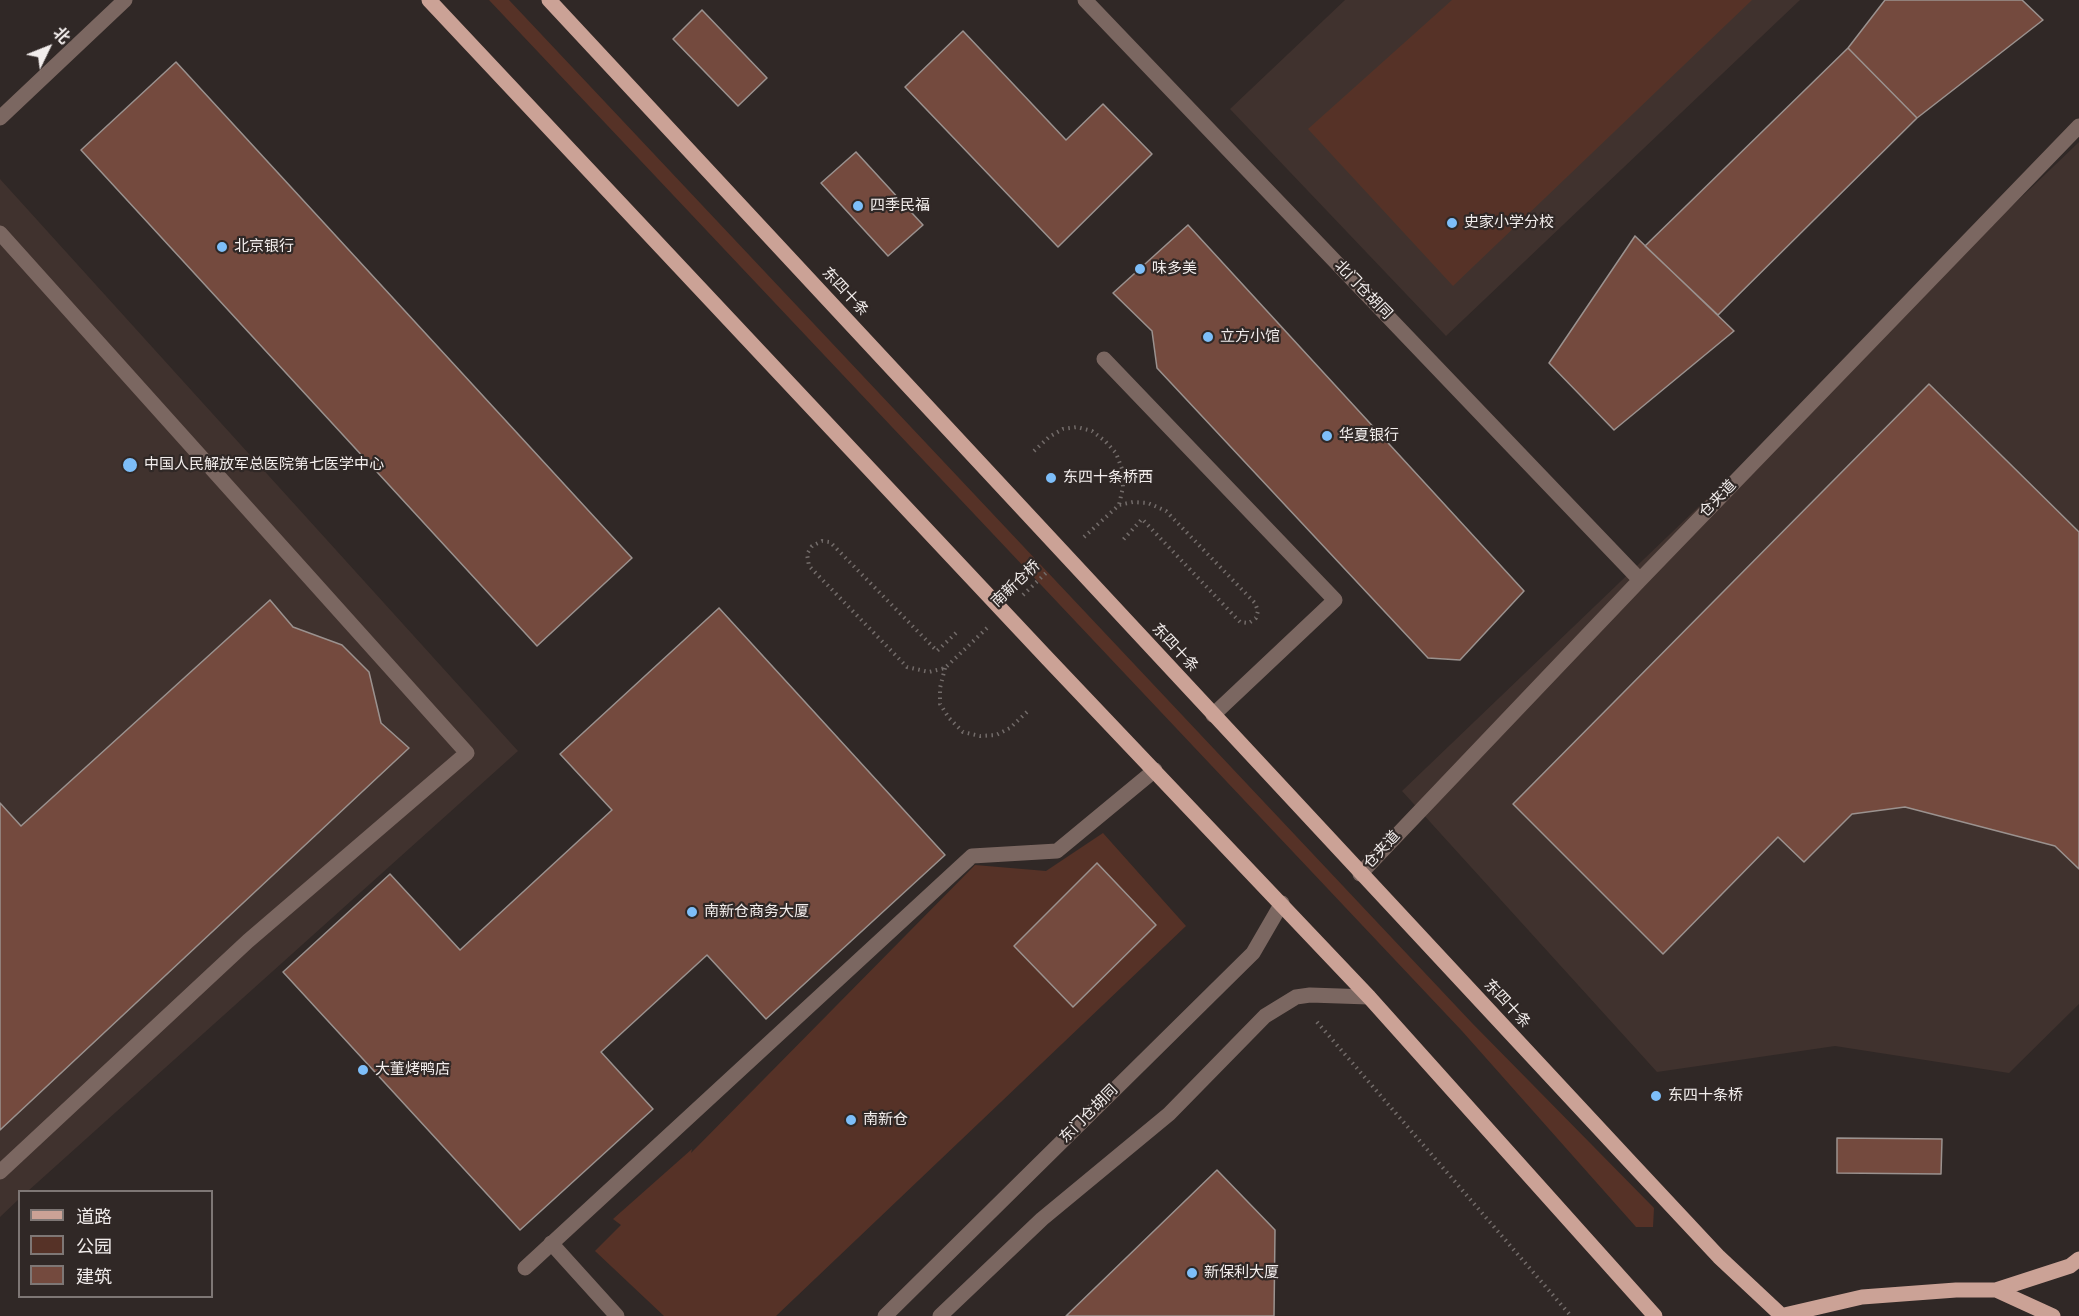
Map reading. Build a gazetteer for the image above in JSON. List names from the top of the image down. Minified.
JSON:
{"streets":{"main road":["东四十条"],"street":["北门仓胡同","仓夹道","东门仓胡同"],"path":["南新仓桥"]},"crossings":[["北门仓胡同","仓夹道"],["东四十条","仓夹道"]],"places":["四季民福","史家小学分校","北京银行","味多美","立方小馆","华夏银行","中国人民解放军总医院第七医学中心","东四十条桥西","南新仓商务大厦","大董烤鸭店","东四十条桥","南新仓","新保利大厦"],"legend":["道路","公园","建筑"],"north":"top right"}
